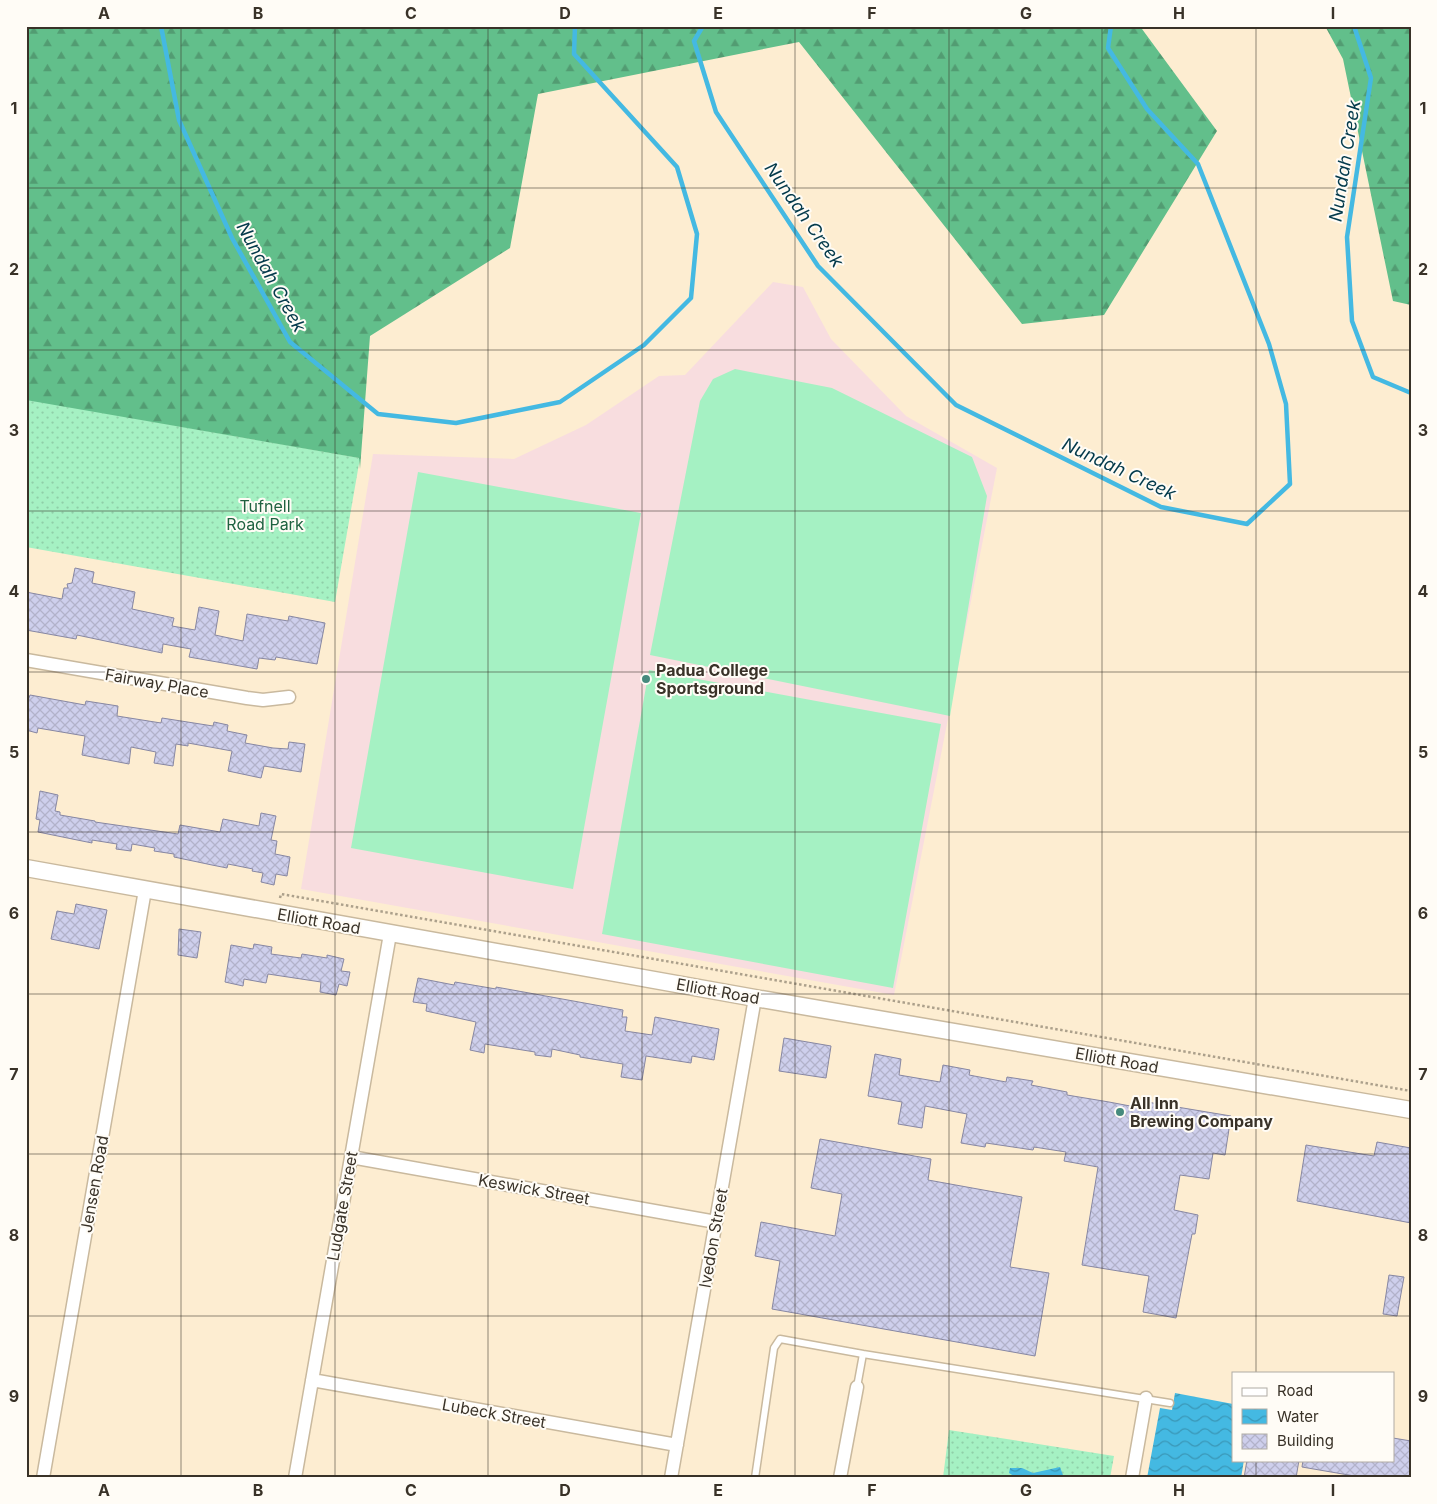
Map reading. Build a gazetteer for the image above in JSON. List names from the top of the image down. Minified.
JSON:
{"streets":{"street":["Fairway Place","Elliott Road","Jensen Road","Keswick Street","Ludgate Street","Ivedon Street","Lubeck Street"]},"crossings":[["Elliott Road","Jensen Road"],["Elliott Road","Ludgate Street"],["Elliott Road","Ivedon Street"],["Keswick Street","Ludgate Street"],["Keswick Street","Ivedon Street"],["Ludgate Street","Lubeck Street"],["Ivedon Street","Lubeck Street"]],"water":["Nundah Creek"],"parks":["Tufnell Road Park"],"places":["Padua College Sportsground","All Inn Brewing Company"],"legend":["Road","Water","Building"],"grid":{"columns":["A","B","C","D","E","F","G","H","I"],"rows":["1","2","3","4","5","6","7","8","9"]}}
